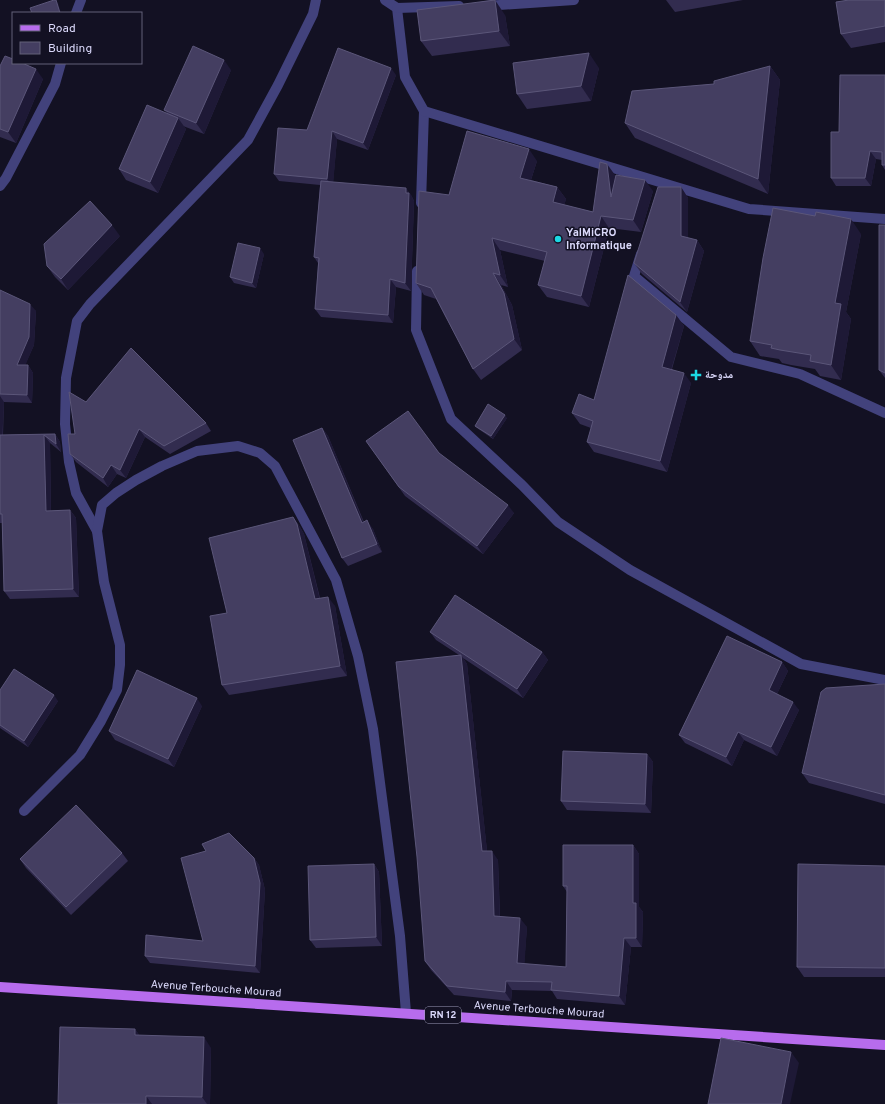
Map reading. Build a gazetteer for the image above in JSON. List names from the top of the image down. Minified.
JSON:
{"streets":{"main road":["Avenue Terbouche Mourad","RN 12"]},"places":{"other":["YalMiCRO Informatique"],"health":["مدوحة"]},"legend":["Road","Building"]}
